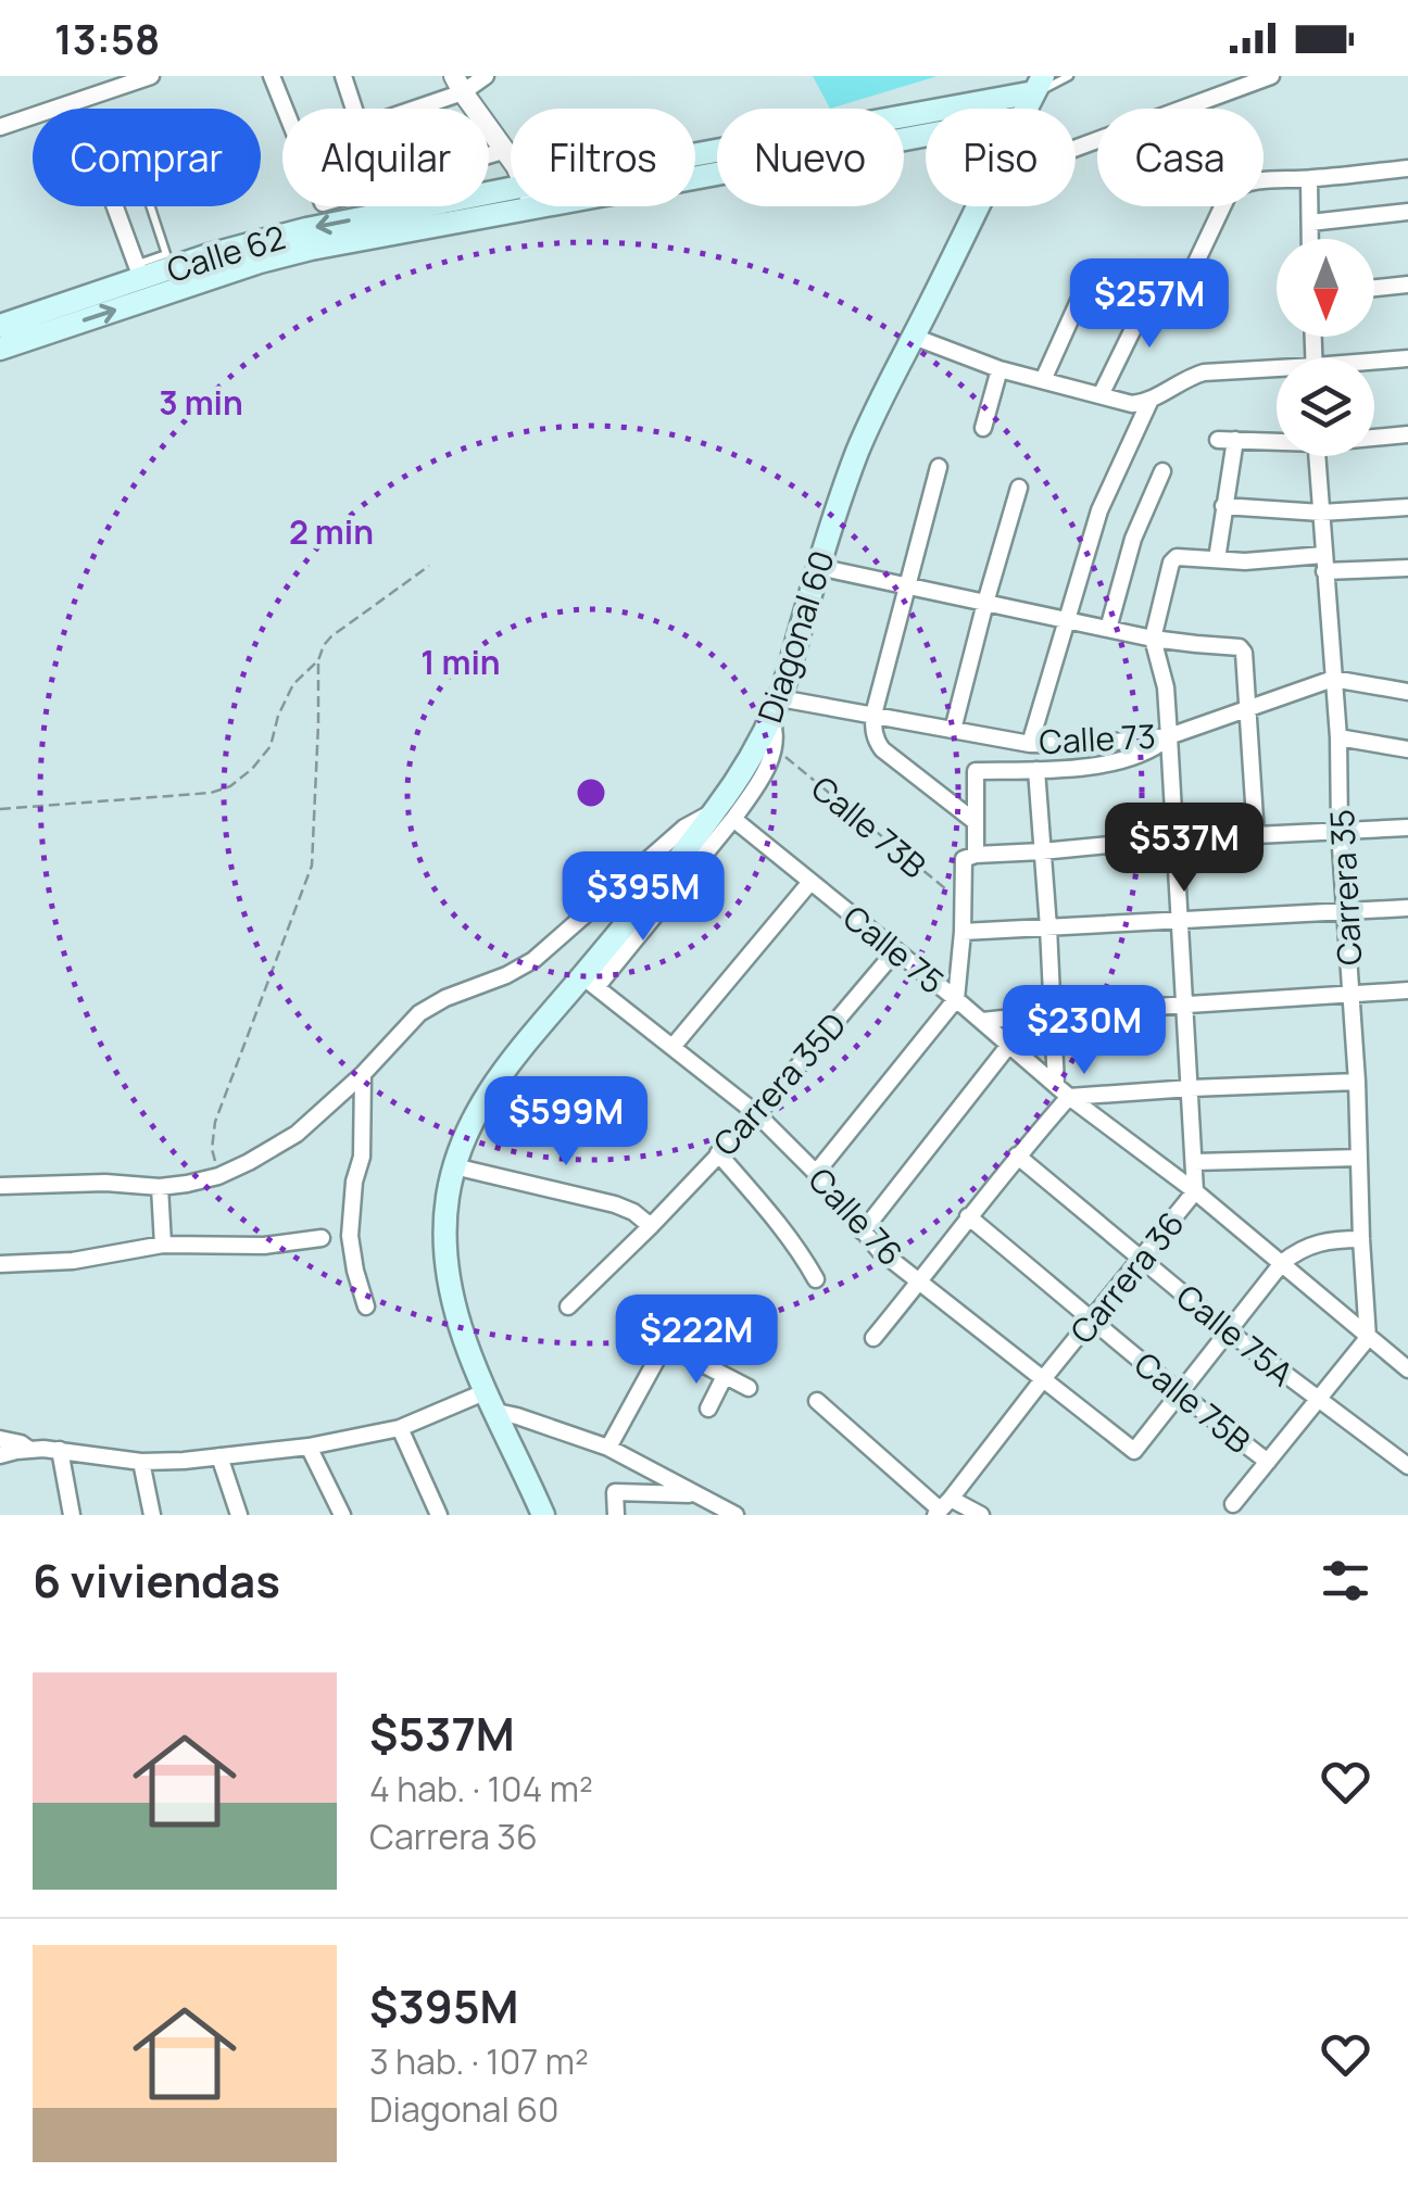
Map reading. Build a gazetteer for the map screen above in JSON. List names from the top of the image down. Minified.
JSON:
{"streets":{"main road":["Calle 62","Diagonal 60"],"street":["Calle 73","Carrera 35","Calle 75","Carrera 35D","Calle 76","Carrera 36","Calle 75A","Calle 75B"],"path":["Calle 73B"]},"crossings":[["Diagonal 60","Calle 73"],["Diagonal 60","Calle 75"],["Diagonal 60","Calle 76"],["Calle 73","Carrera 35"],["Calle 73","Carrera 36"],["Carrera 35","Calle 75"],["Calle 75","Carrera 35D"],["Calle 75","Carrera 36"],["Carrera 35D","Calle 76"],["Calle 76","Carrera 36"],["Calle 76","Calle 75B"],["Carrera 36","Calle 75A"],["Carrera 36","Calle 75B"]],"north":"bottom","page":{"status":"13:58","chip":["Comprar","Alquilar","Filtros","Nuevo","Piso","Casa"],"price":["$257M","$537M","$395M","$230M","$599M","$222M"],"heading":"6 viviendas","list":[{"name":"$537M","note":"4 hab. · 104 m² · Carrera 36"},{"name":"$395M","note":"3 hab. · 107 m² · Diagonal 60"}]},"rings":["3 min","2 min","1 min"]}
